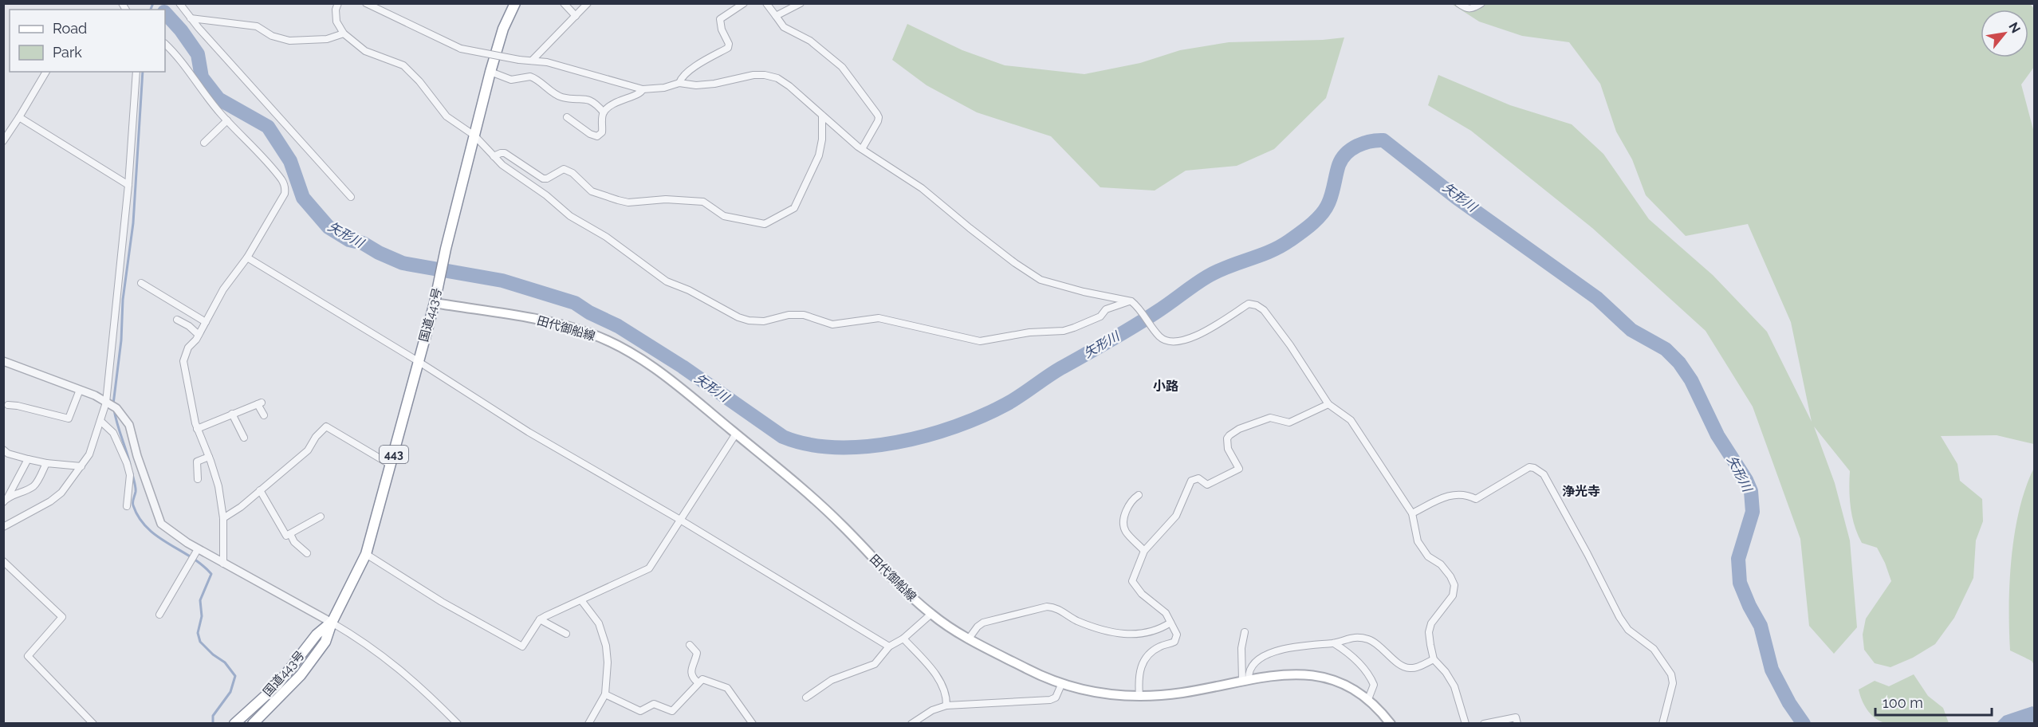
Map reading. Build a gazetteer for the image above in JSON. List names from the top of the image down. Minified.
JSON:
{"streets":{"highway":["国道443号","443"],"main road":["田代御船線"]},"crossings":[["国道443号","田代御船線"]],"districts":["小路","浄光寺"],"water":["矢形川"],"legend":["Road","Park"],"scale_bar":"100 m","north":"top right"}
